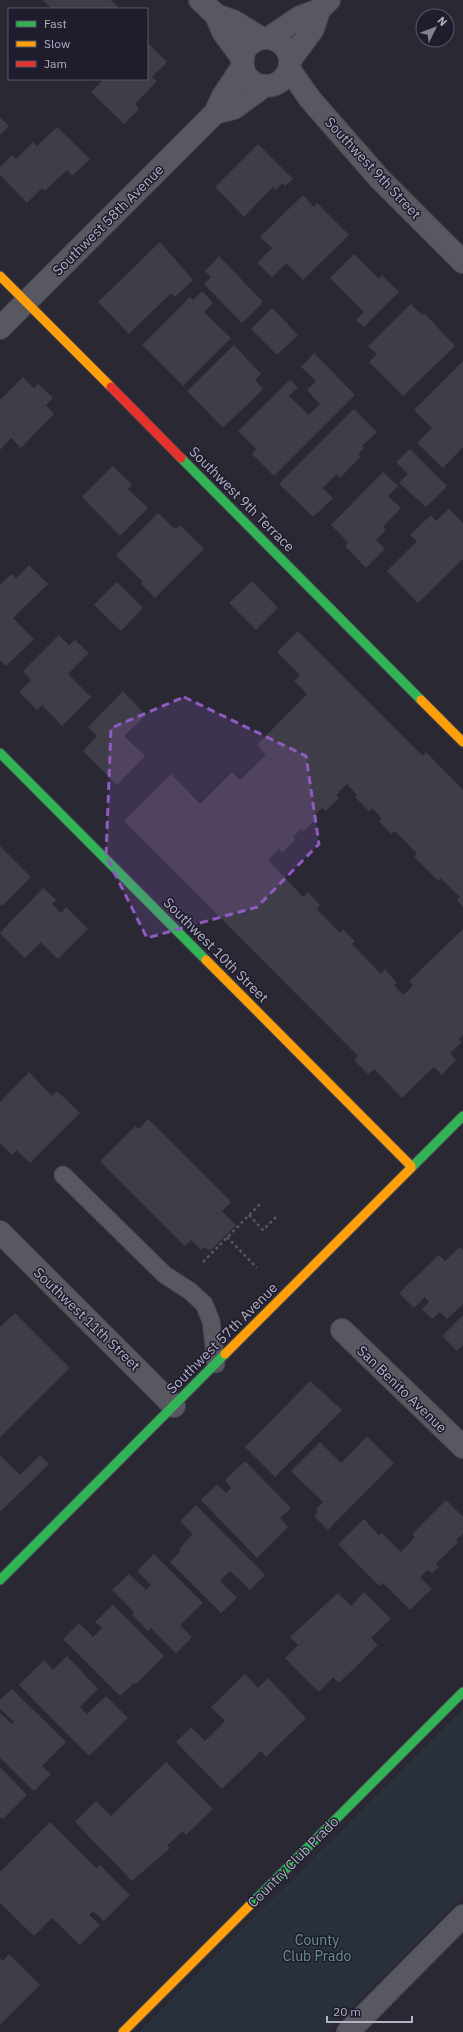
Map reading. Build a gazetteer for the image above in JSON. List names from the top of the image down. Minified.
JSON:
{"streets":{"street":["Southwest 9th Street","Southwest 58th Avenue","Southwest 9th Terrace","Southwest 10th Street","Southwest 11th Street","Southwest 57th Avenue","San Benito Avenue","Country Club Prado"]},"crossings":[["Southwest 9th Street","Southwest 58th Avenue"],["Southwest 58th Avenue","Southwest 9th Terrace"],["Southwest 10th Street","Southwest 57th Avenue"],["Southwest 11th Street","Southwest 57th Avenue"]],"parks":["County Club Prado"],"legend":["Fast","Slow","Jam"],"scale_bar":"20 m","north":"top right"}
